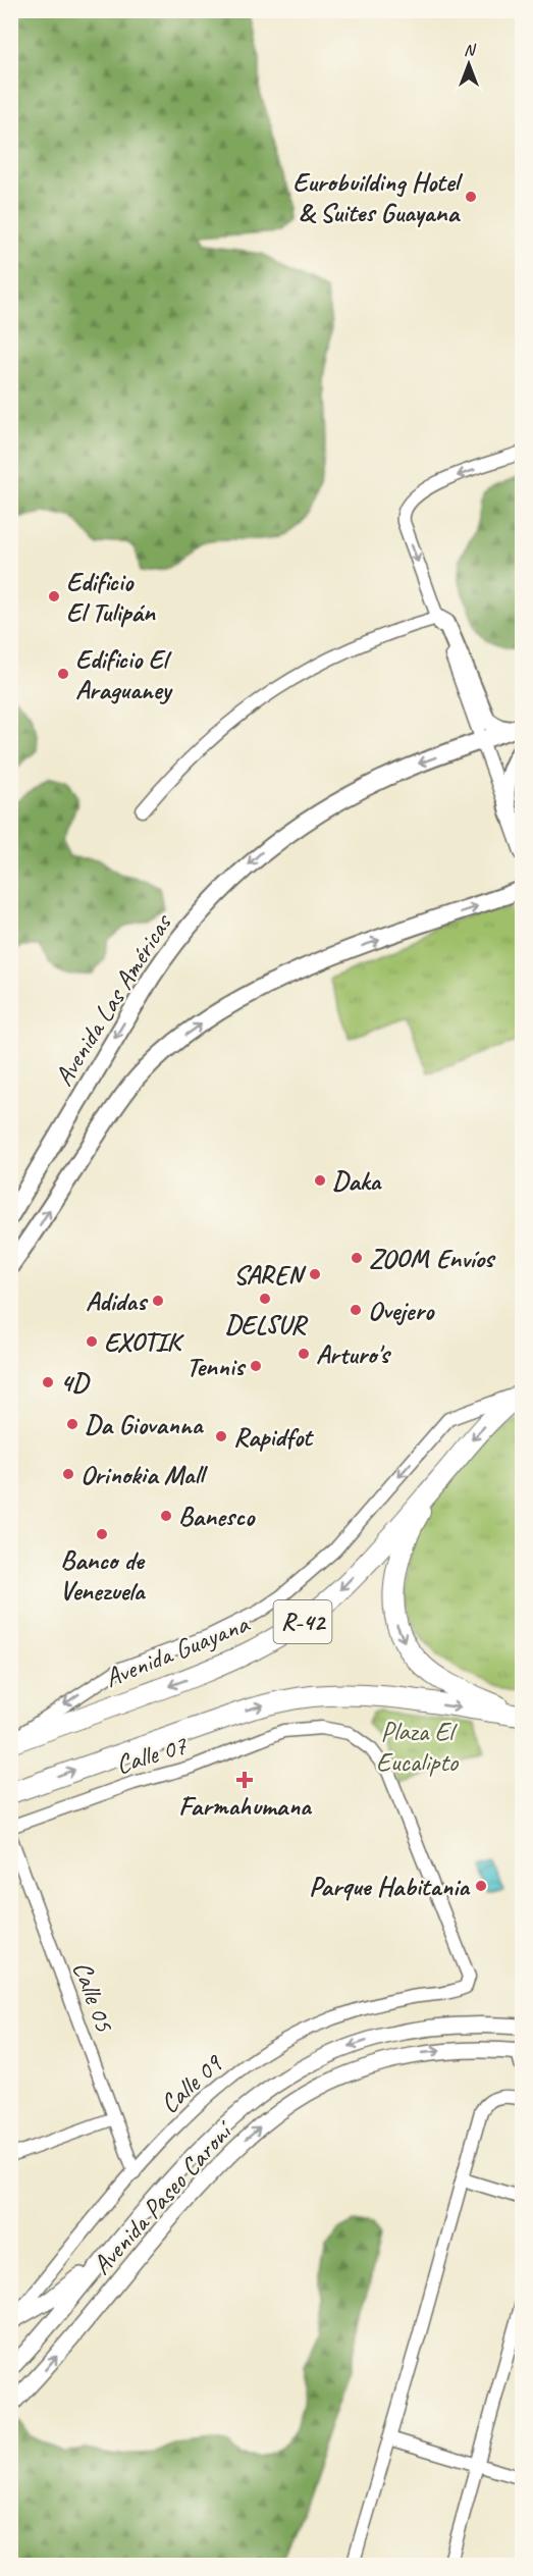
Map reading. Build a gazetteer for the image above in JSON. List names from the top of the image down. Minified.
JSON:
{"streets":{"main road":["Avenida Las Américas","R-42","Avenida Guayana"],"street":["Calle 07","Calle 05","Calle 09","Avenida Paseo Caroní"]},"crossings":[["Calle 07","Calle 09"],["Calle 05","Calle 09"]],"one_way":["Avenida Guayana"],"parks":["Plaza El Eucalipto"],"places":{"other":["Eurobuilding Hotel & Suites Guayana","Edificio El Tulipán","Edificio El Araguaney","Daka","ZOOM Envíos","SAREN","DELSUR","Adidas","Ovejero","EXOTIK","Arturo's","Tennis","4D","Da Giovanna","Rapidfot","Orinokia Mall","Banesco","Banco de Venezuela","Parque Habitania"],"health":["Farmahumana"]},"north":"top"}
